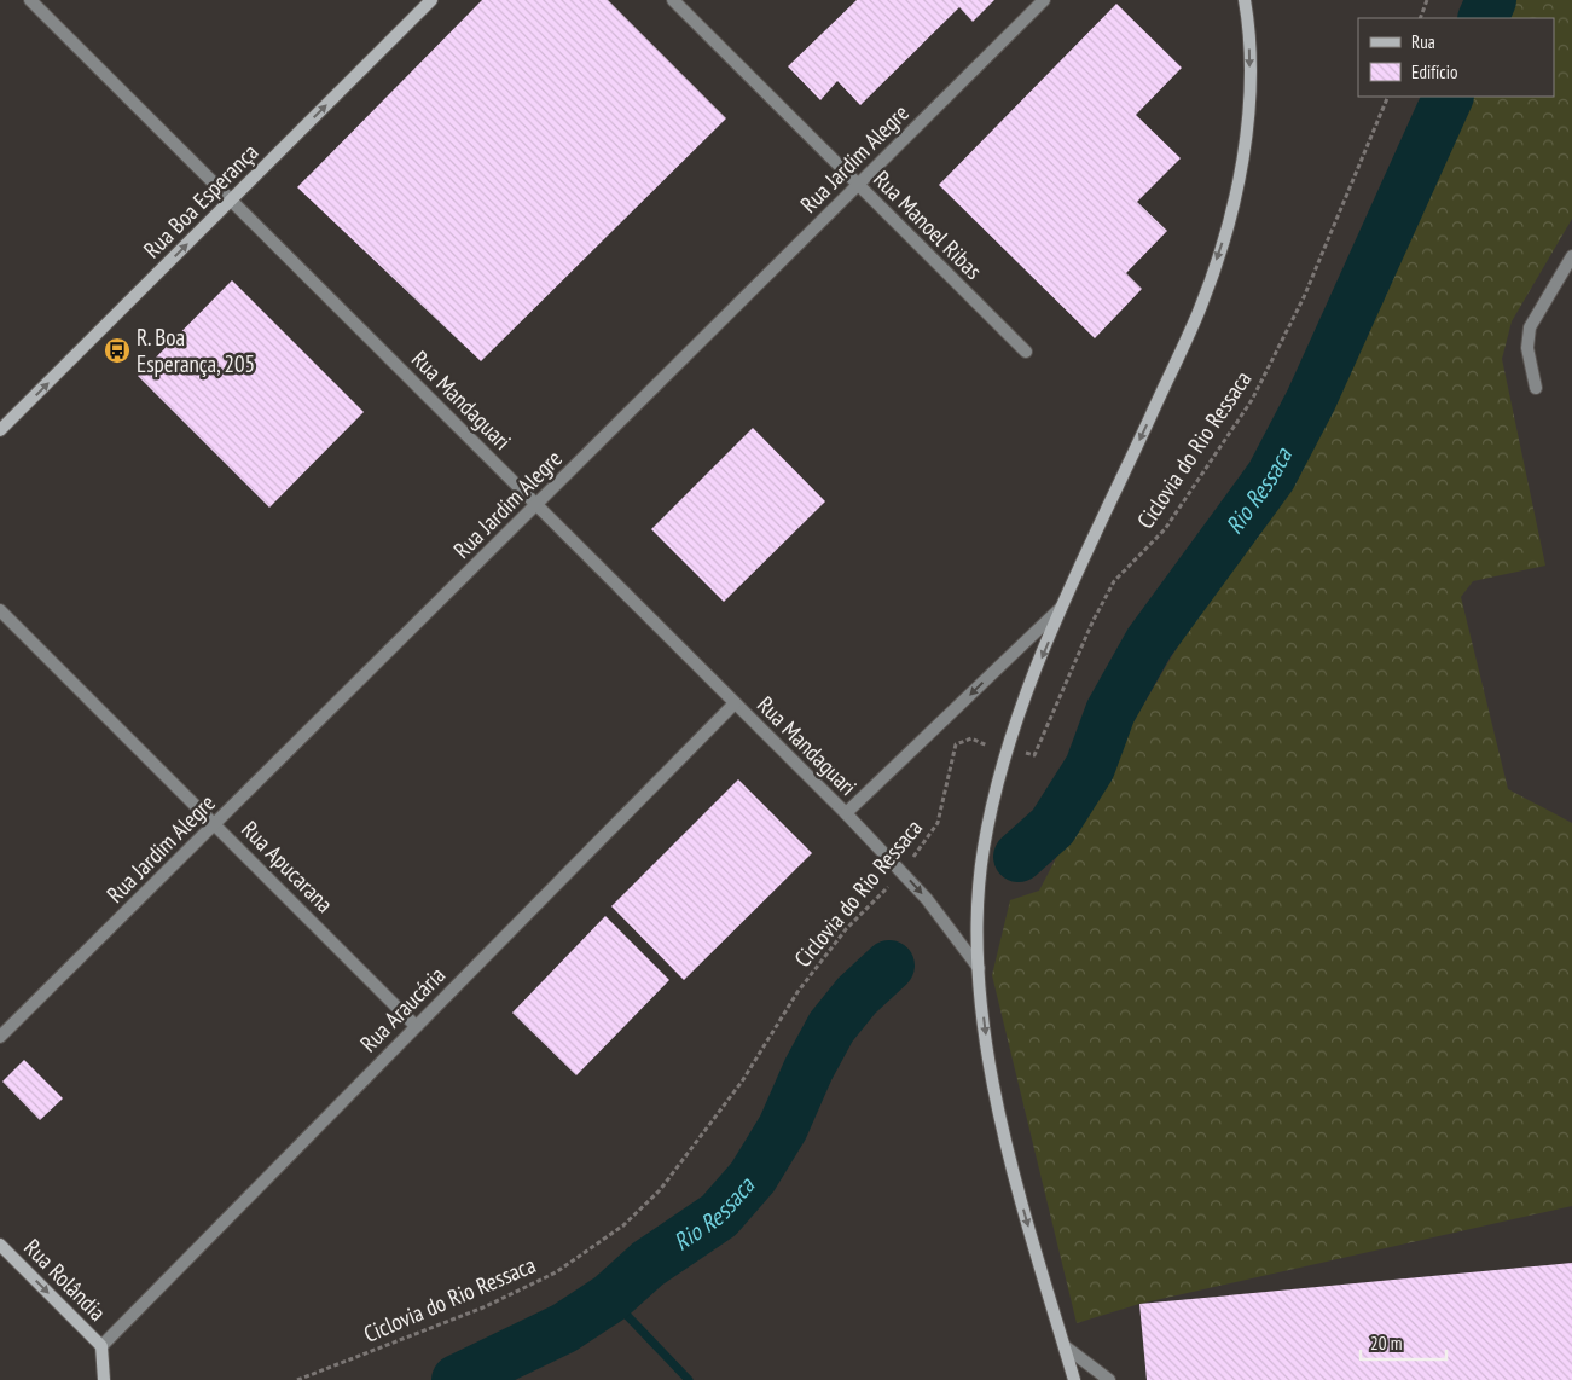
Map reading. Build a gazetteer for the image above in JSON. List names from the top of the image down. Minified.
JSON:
{"streets":{"main road":["Rua Boa Esperança","Rua Rolândia"],"street":["Rua Jardim Alegre","Rua Manoel Ribas","Rua Mandaguari","Rua Apucarana","Rua Araucária"],"path":["Ciclovia do Rio Ressaca"]},"crossings":[["Rua Jardim Alegre","Rua Manoel Ribas"],["Rua Jardim Alegre","Rua Mandaguari"],["Rua Jardim Alegre","Rua Apucarana"],["Rua Boa Esperança","Rua Mandaguari"],["Rua Mandaguari","Ciclovia do Rio Ressaca"],["Rua Mandaguari","Rua Araucária"],["Rua Apucarana","Rua Araucária"],["Rua Araucária","Rua Rolândia"]],"one_way":["Rua Boa Esperança","Rua Rolândia"],"water":["Rio Ressaca"],"places":{"bus stop":["R. Boa Esperança, 205"]},"legend":["Rua","Edifício"],"scale_bar":"20 m"}
